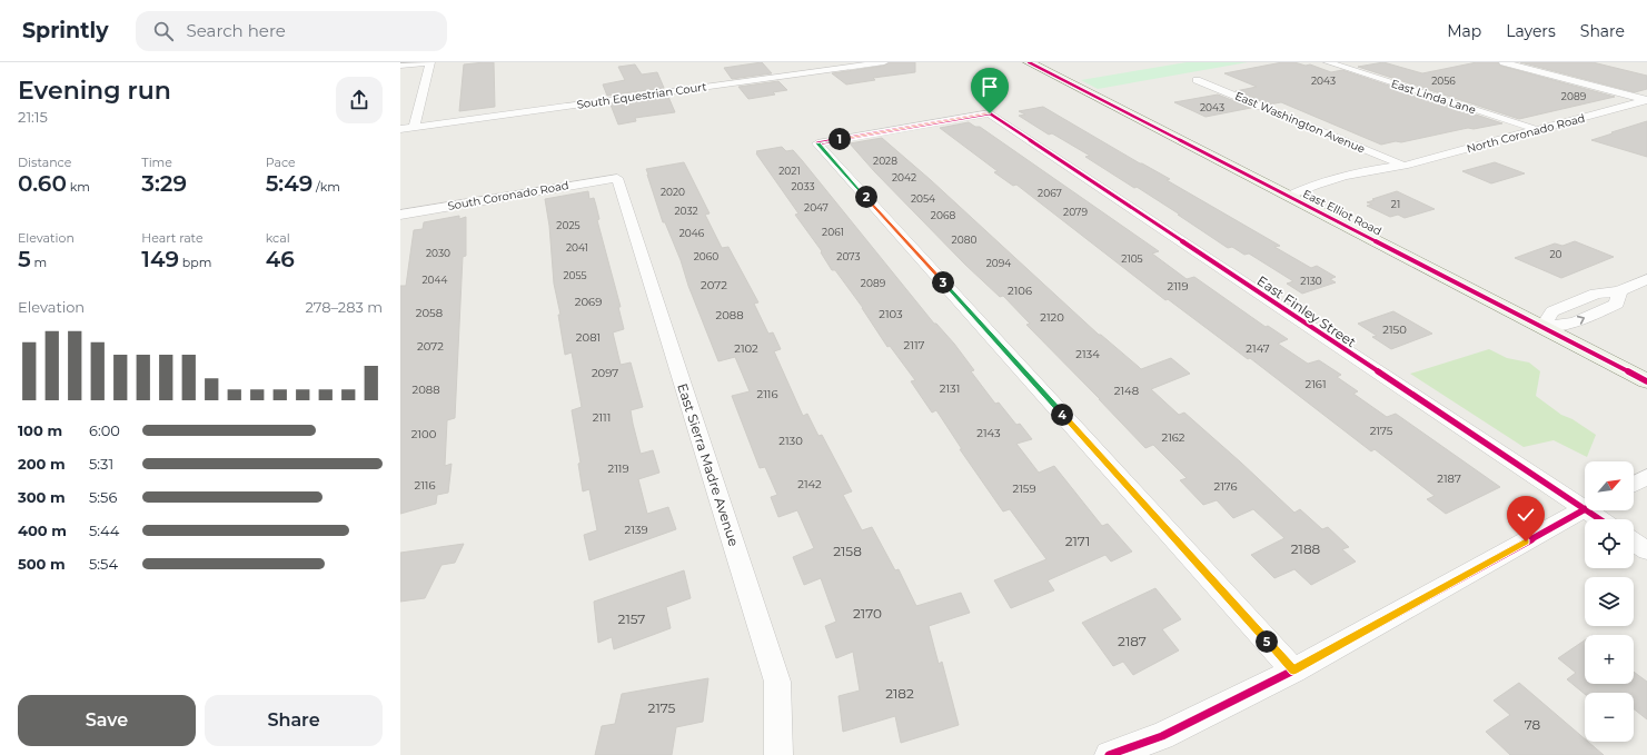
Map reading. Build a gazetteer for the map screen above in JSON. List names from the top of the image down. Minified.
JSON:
{"streets":{"main road":["East Elliot Road"],"street":["South Equestrian Court","East Linda Lane","East Washington Avenue","North Coronado Road","South Coronado Road","East Finley Street","East Sierra Madre Avenue"]},"crossings":[["East Linda Lane","North Coronado Road"],["East Washington Avenue","North Coronado Road"],["North Coronado Road","East Elliot Road"],["South Coronado Road","East Sierra Madre Avenue"]],"house_numbers":["2043","2056","2089","2043","2028","2021","2042","2033","2020","2067","2054","21","2047","2032","2079","2068","2025","2061","2046","2080","2041","2030","20","2060","2073","2105","2094","2055","2044","2130","2089","2072","2119","2106","2069","2058","2103","2088","2120","2150","2081","2117","2072","2102","2147","2134","2097","2161","2131","2088","2148","2116","2111","2175","2143","2100","2162","2130","2119","2187","2142","2116","2176","2159","2139","2171","2188","2158","2170","2157","2187","2182","2175","78"],"north":"top right","page":{"header":"Sprintly","search":"Search here","nav":["Map","Layers","Share"],"heading":["Evening run","21:15"],"pins":["1","2","3","4","5"],"stats":[["Distance","0.60 km"],["Time","3:29"],["Pace","5:49 /km"],["Elevation","5 m"],["Heart rate","149 bpm"],["kcal","46"]],"chart":["Elevation","278–283 m"],"list":[{"name":"100 m","note":"6:00"},{"name":"200 m","note":"5:31"},{"name":"300 m","note":"5:56"},{"name":"400 m","note":"5:44"},{"name":"500 m","note":"5:54"}],"map_buttons":["+","−"],"buttons":["Save","Share"]}}
